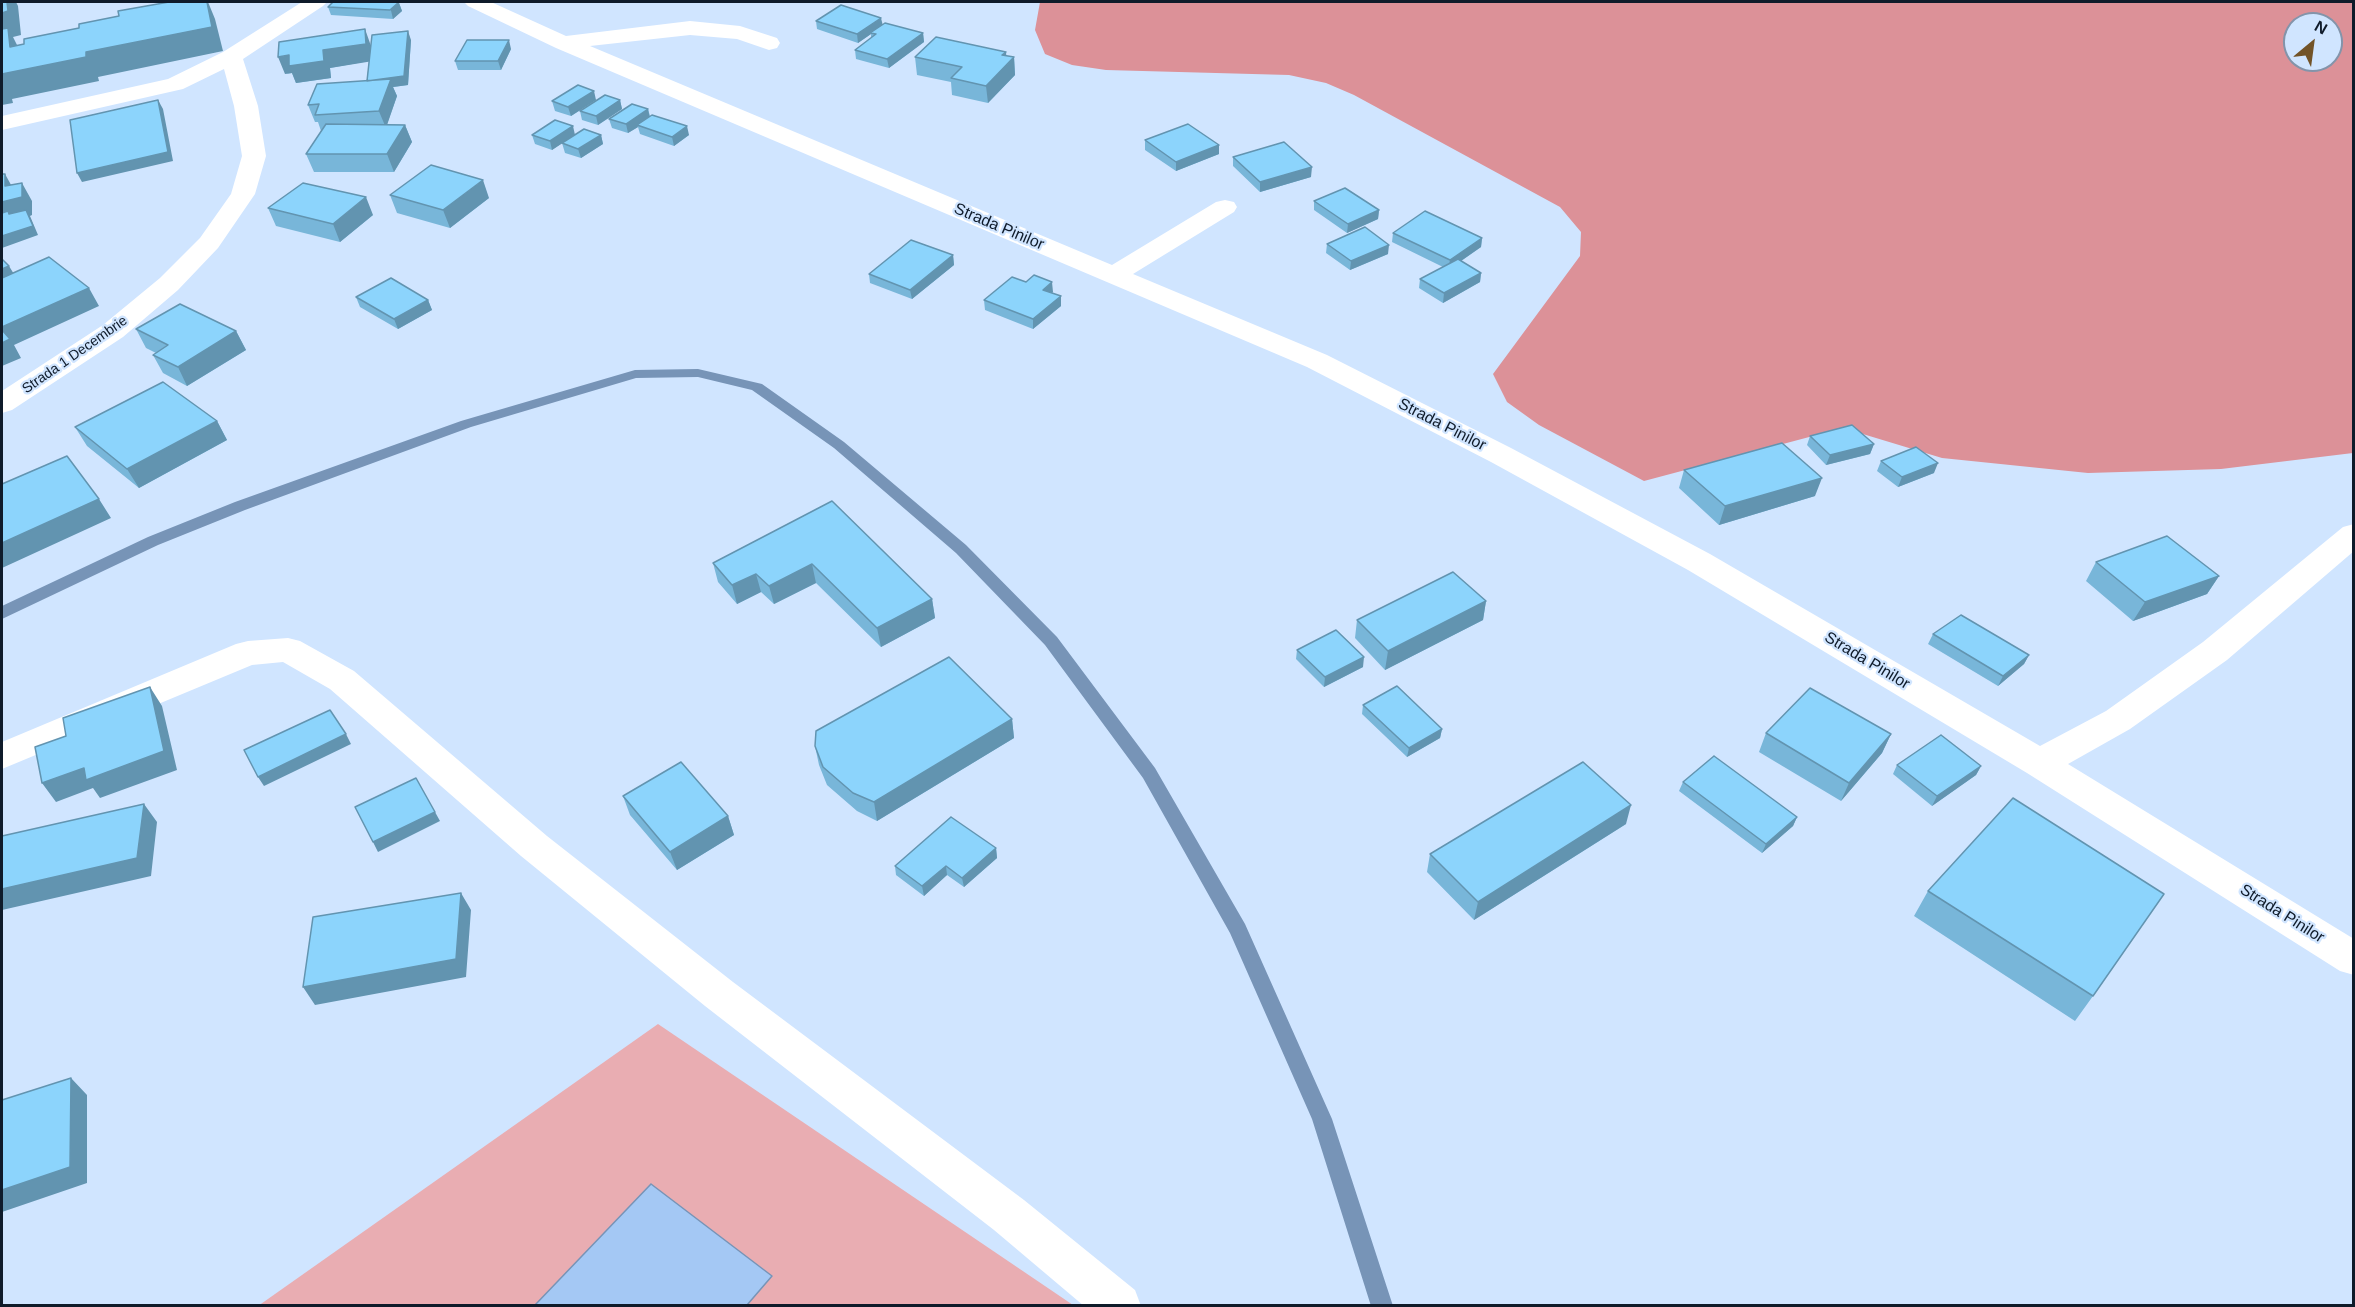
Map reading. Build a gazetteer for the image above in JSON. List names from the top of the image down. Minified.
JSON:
{"streets":{"street":["Strada Pinilor","Strada 1 Decembrie"]},"north":"top right"}
